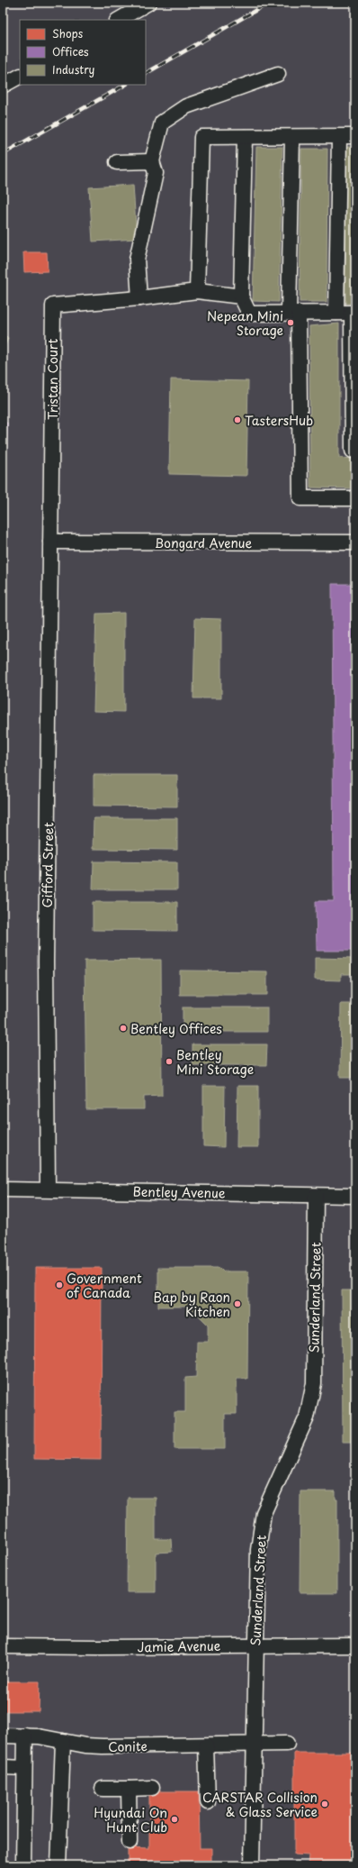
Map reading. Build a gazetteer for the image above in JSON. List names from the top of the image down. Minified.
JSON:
{"streets":{"street":["Tristan Court","Bongard Avenue","Gifford Street","Bentley Avenue","Sunderland Street","Jamie Avenue","Conite"]},"crossings":[["Tristan Court","Bongard Avenue"],["Tristan Court","Gifford Street"],["Bongard Avenue","Gifford Street"],["Gifford Street","Bentley Avenue"],["Bentley Avenue","Sunderland Street"],["Sunderland Street","Jamie Avenue"],["Sunderland Street","Conite"]],"places":["Nepean Mini Storage","TastersHub","Bentley Offices","Bentley Mini Storage","Government of Canada","Bap by Raon Kitchen","CARSTAR Collision & Glass Service","Hyundai On Hunt Club"],"legend":["Shops","Offices","Industry"]}
